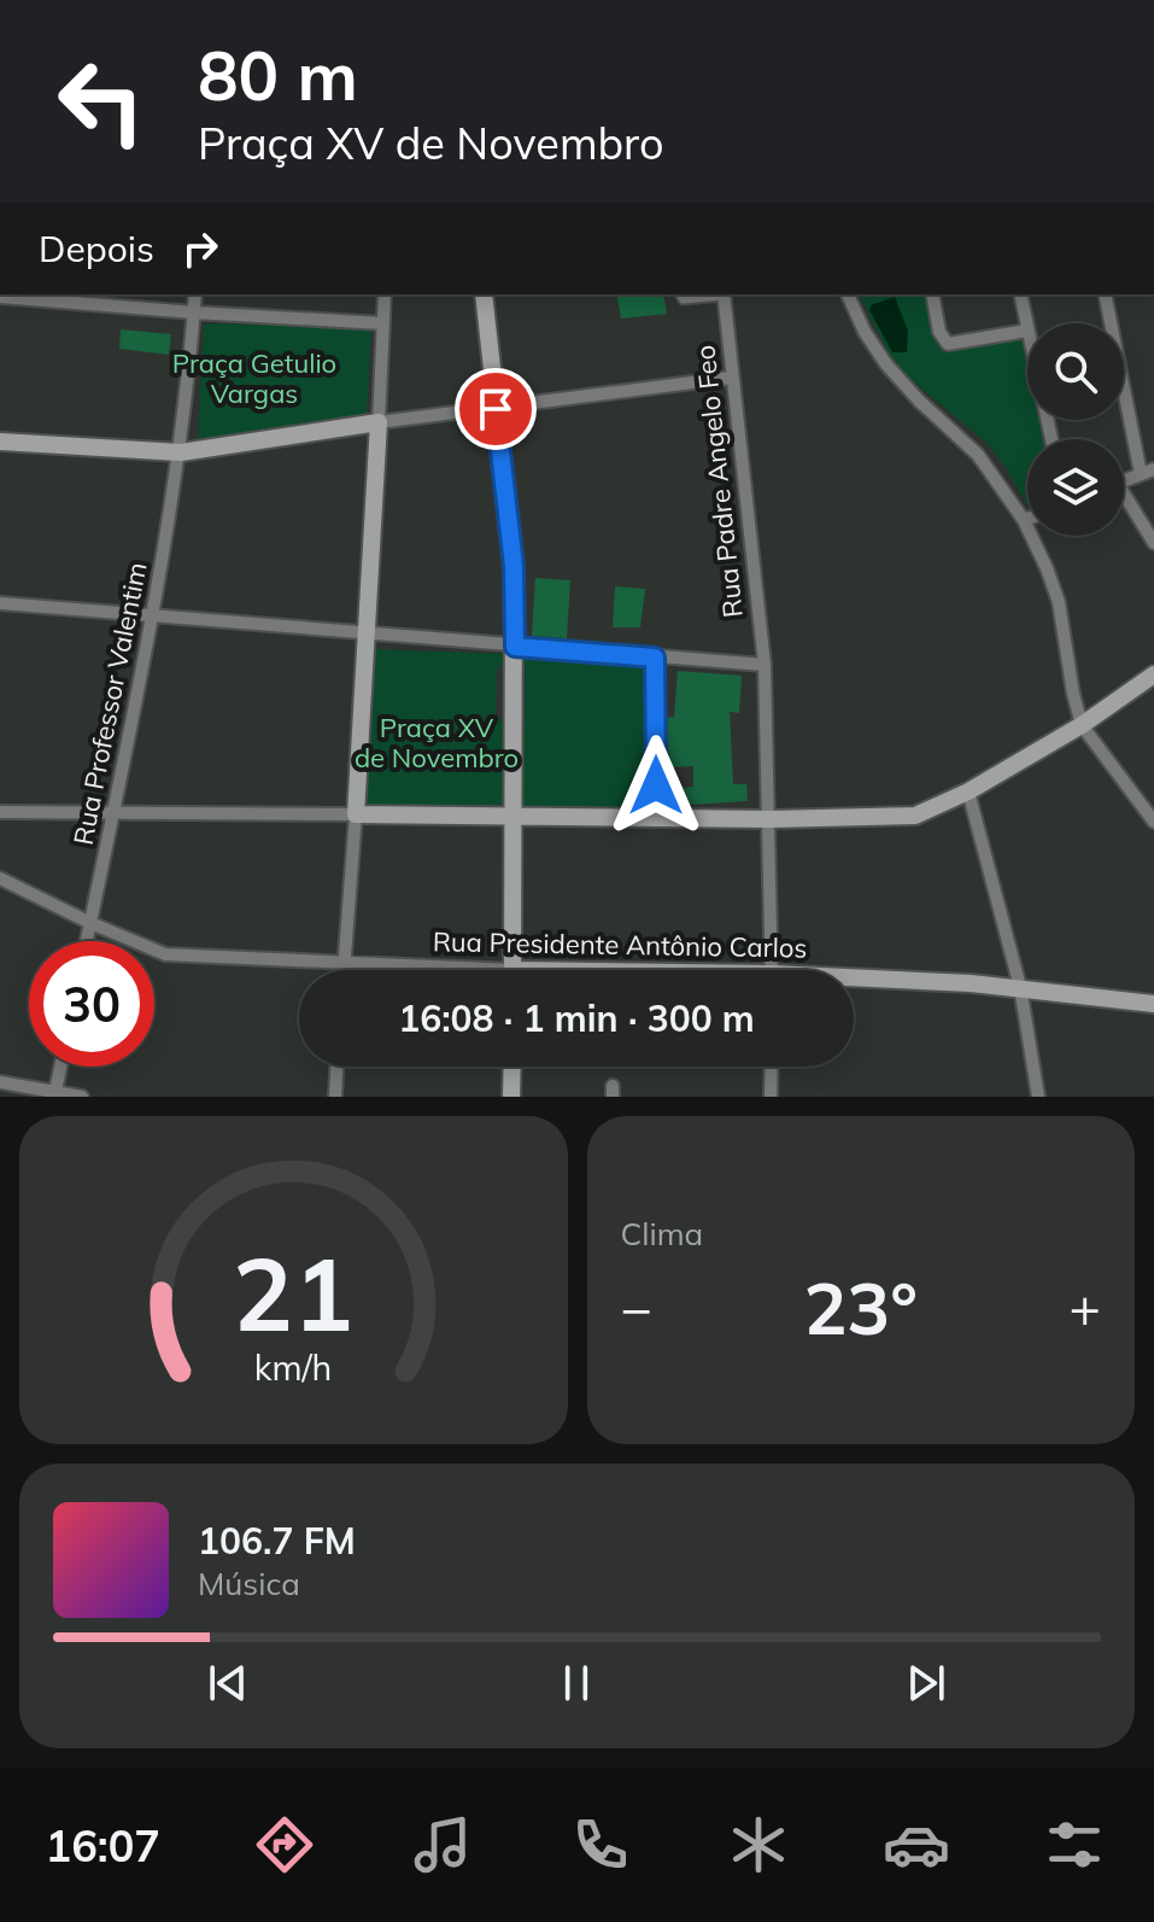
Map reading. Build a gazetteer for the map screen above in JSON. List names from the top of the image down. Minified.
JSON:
{"streets":{"street":["Rua Padre Angelo Feo","Rua Professor Valentim","Rua Presidente Antônio Carlos"]},"crossings":[["Rua Professor Valentim","Rua Presidente Antônio Carlos"]],"parks":["Praça Getulio Vargas","Praça XV de Novembro"],"page":{"turn":["80 m","Praça XV de Novembro"],"then":"Depois","limit":"30","trip":"16:08 · 1 min · 300 m","tile":"Clima","heat":["−","23°","+"],"song":["106.7 FM","Música"],"tabs":"16:07","gauge":["21","km/h"]}}
